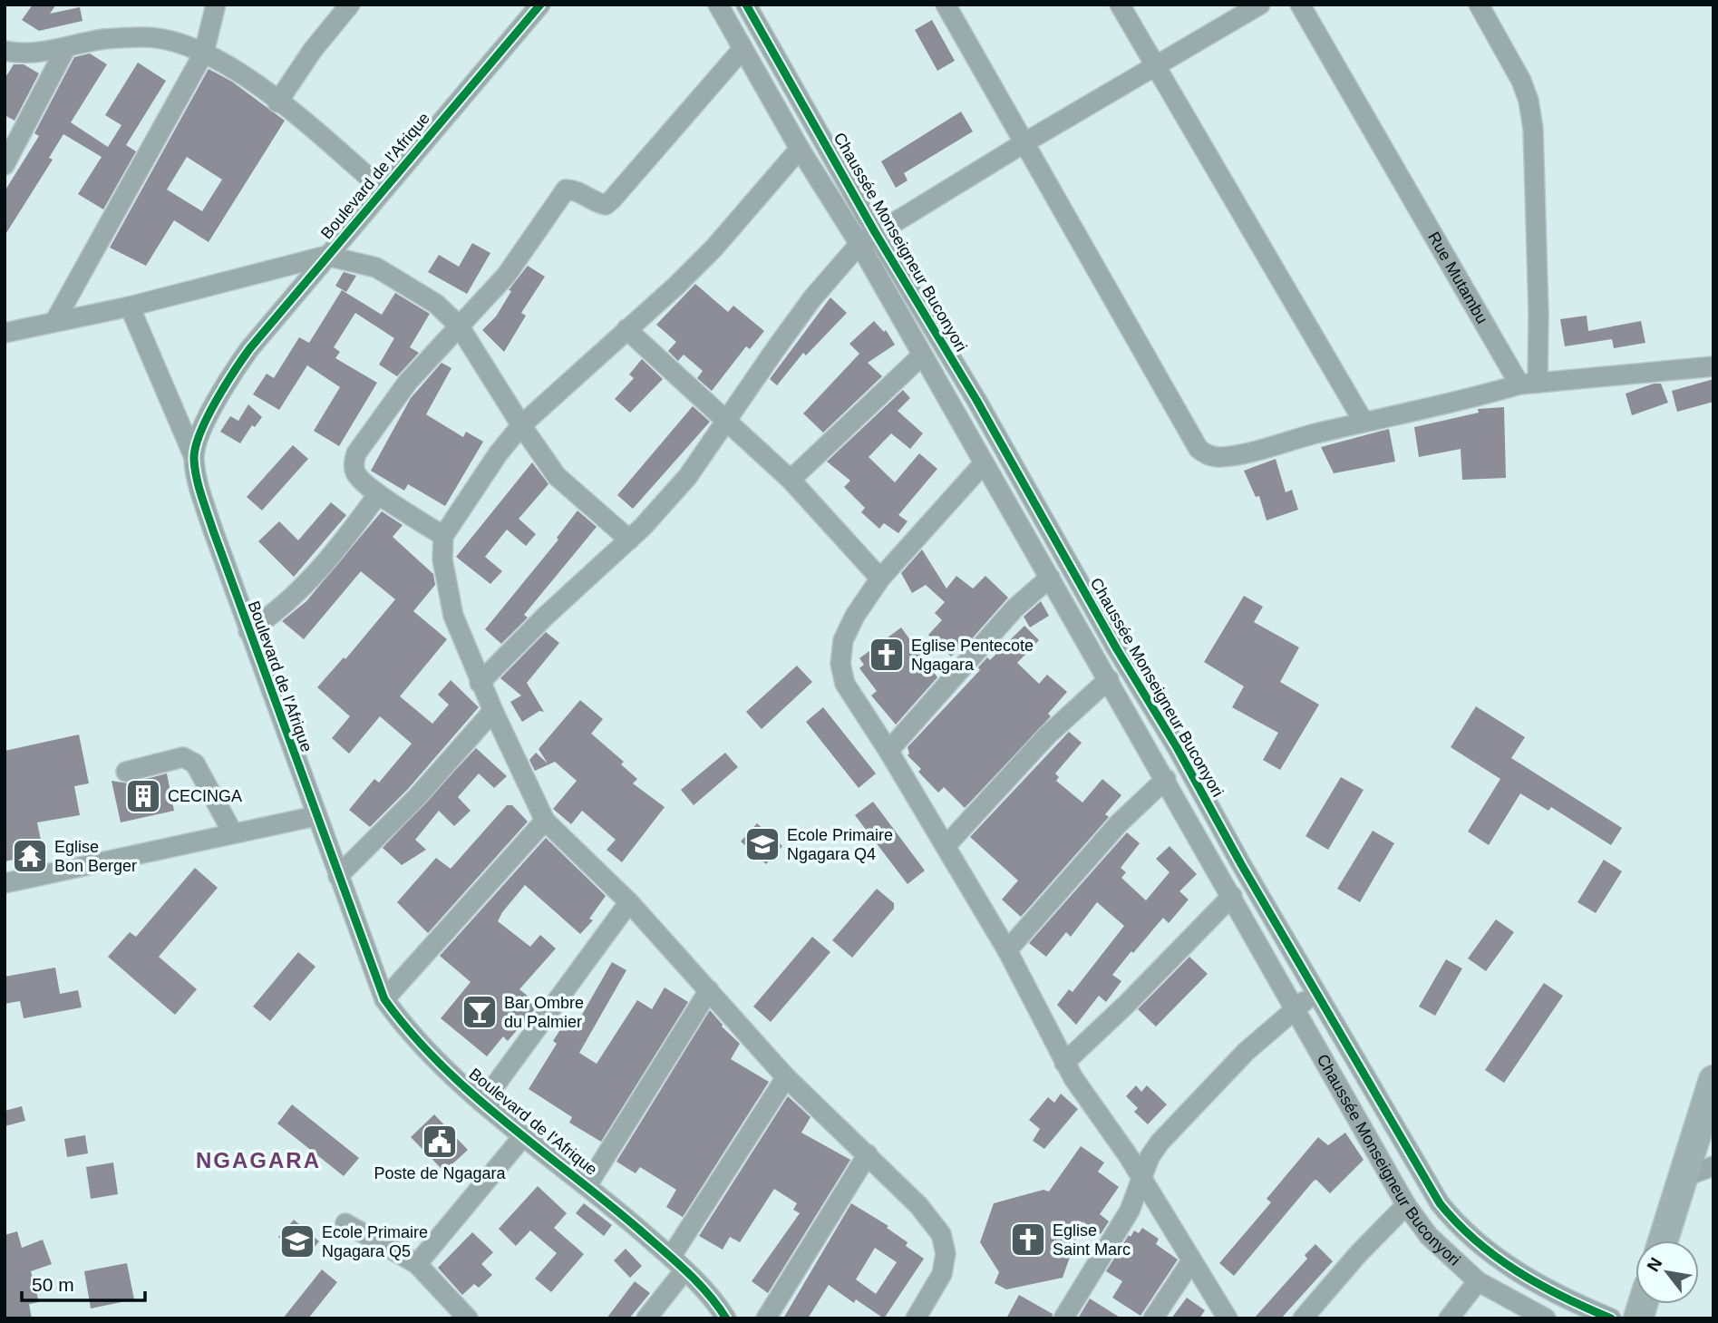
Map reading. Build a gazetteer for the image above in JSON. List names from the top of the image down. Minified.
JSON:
{"streets":{"street":["Boulevard de l'Afrique","Chaussée Monseigneur Buconyori","Rue Mutambu"]},"districts":["NGAGARA"],"places":{"church":["Eglise Pentecote Ngagara","Eglise Saint Marc"],"building":["CECINGA"],"school or university":["Ecole Primaire Ngagara Q4","Ecole Primaire Ngagara Q5"],"temple":["Eglise Bon Berger"],"bar":["Bar Ombre du Palmier"],"public building":["Poste de Ngagara"]},"scale_bar":"50 m","north":"top left"}
